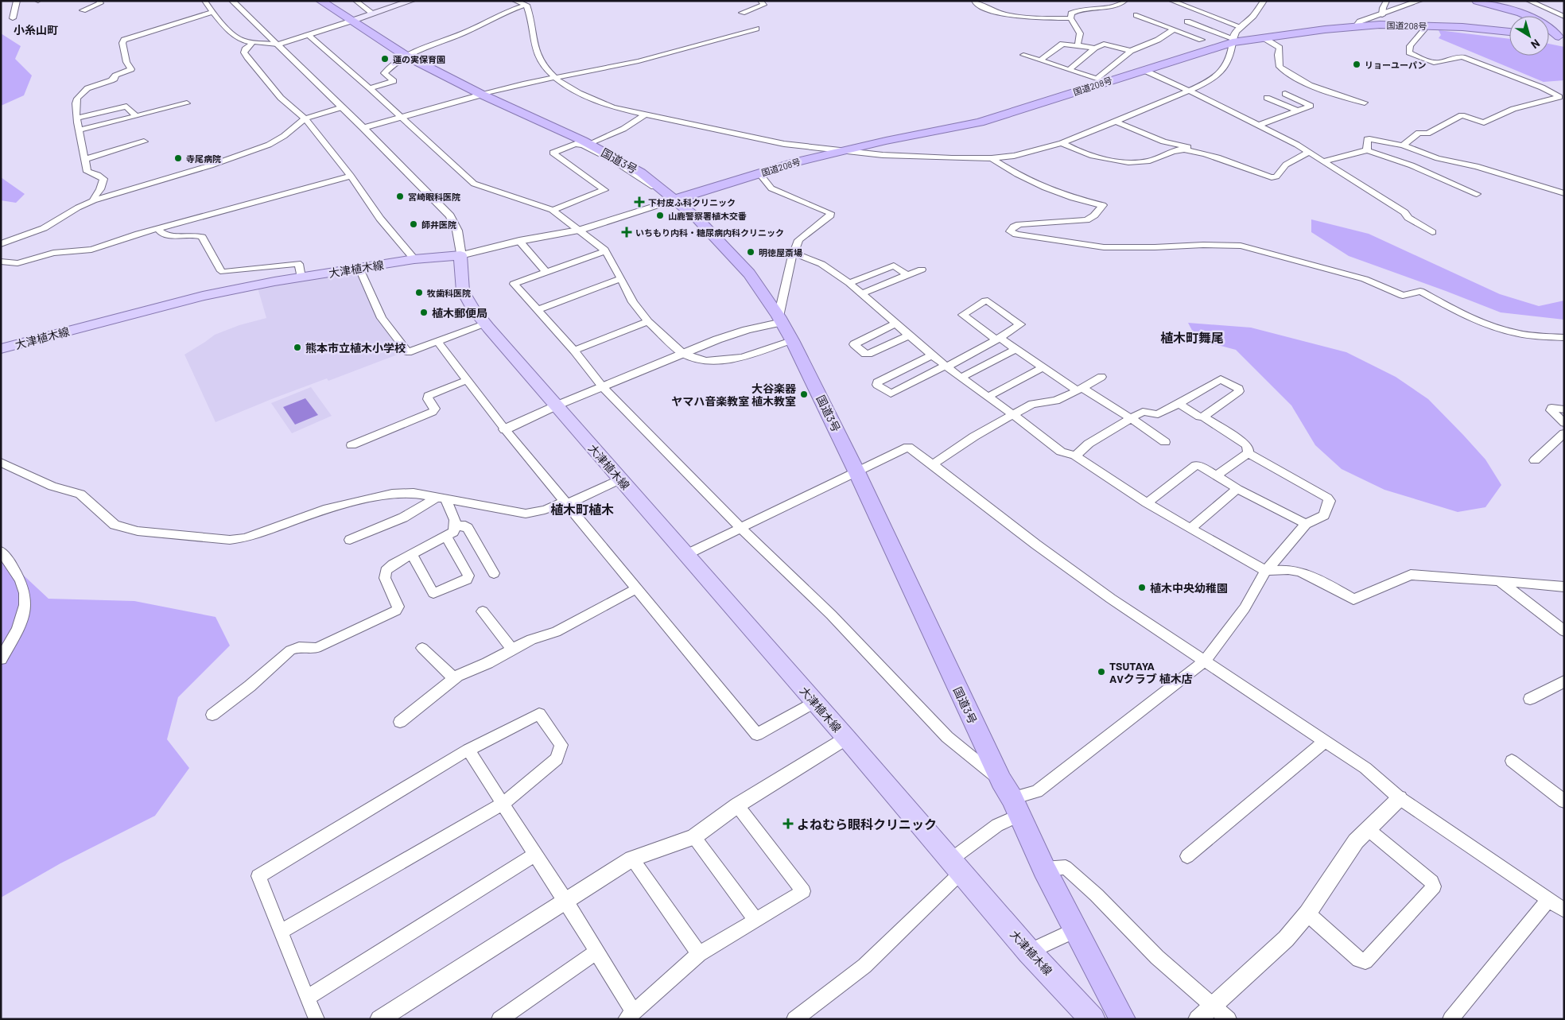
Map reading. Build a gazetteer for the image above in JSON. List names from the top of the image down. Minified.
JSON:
{"streets":{"highway":["国道208号","国道3号"],"main road":["大津植木線"]},"crossings":[["国道208号","国道3号"]],"districts":["小糸山町","植木町舞尾","植木町植木"],"places":{"other":["蓮の実保育園","リョーユーパン","寺尾病院","宮崎眼科医院","山鹿警察署植木交番","師井医院","明徳屋斎場","牧歯科医院","植木郵便局","熊本市立植木小学校","大谷楽器 ヤマハ音楽教室 植木教室","植木中央幼稚園","TSUTAYA AVクラブ 植木店"],"health":["下村皮ふ科クリニック","いちもり内科・糖尿病内科クリニック","よねむら眼科クリニック"]},"north":"bottom right"}
